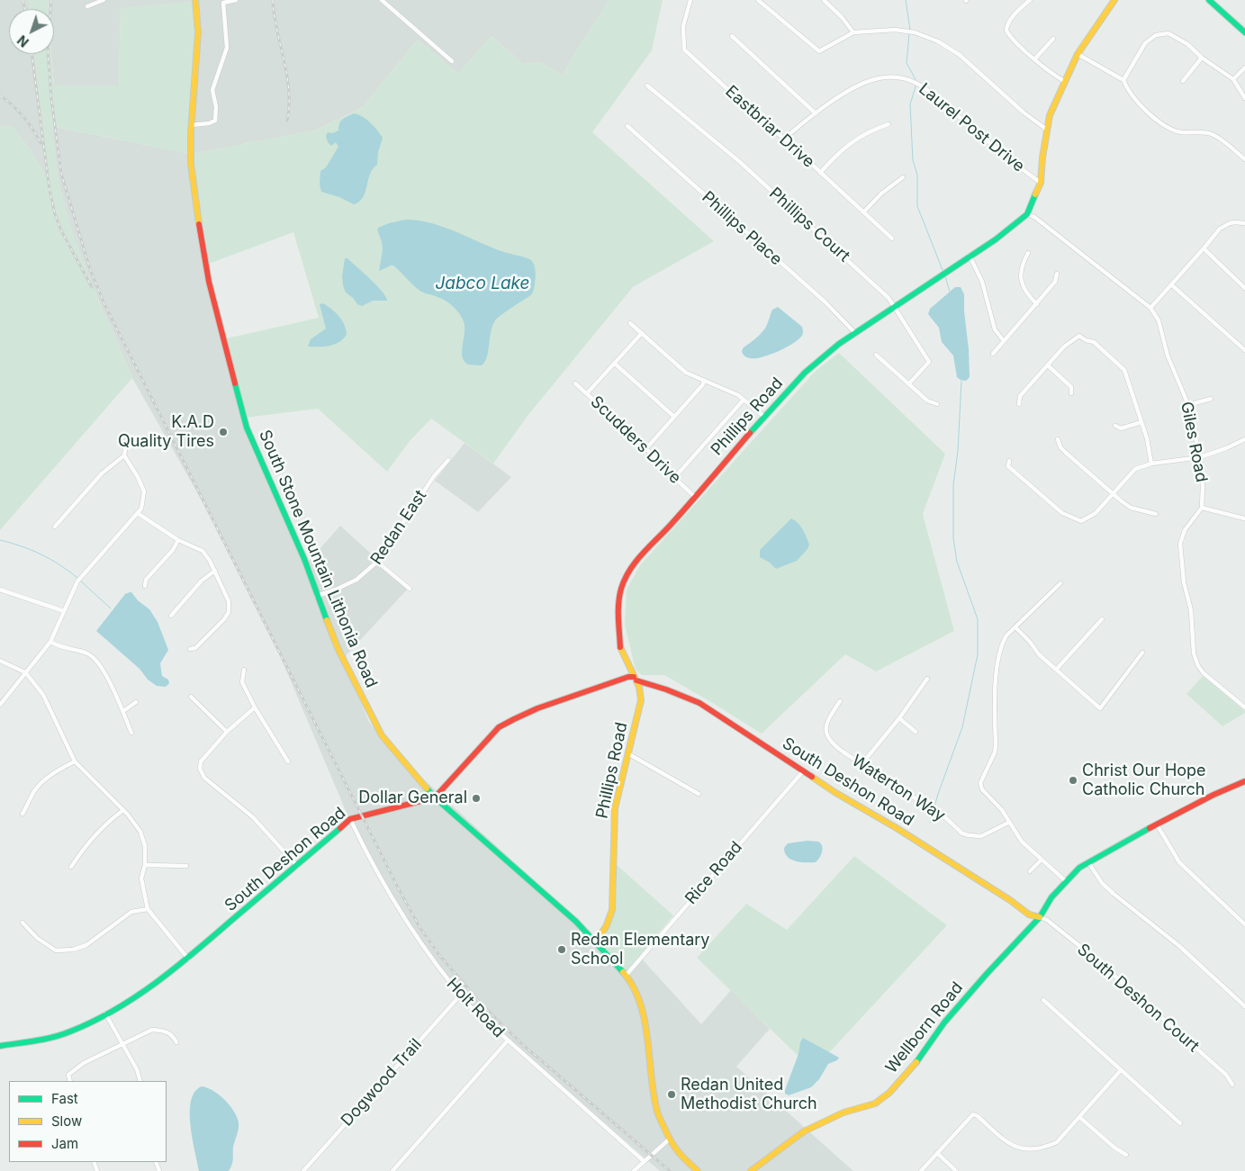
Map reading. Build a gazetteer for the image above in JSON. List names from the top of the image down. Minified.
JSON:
{"streets":{"street":["Eastbriar Drive","Laurel Post Drive","Phillips Court","Phillips Place","Phillips Road","Scudders Drive","Giles Road","Redan East","South Stone Mountain Lithonia Road","South Deshon Road","Waterton Way","Rice Road","South Deshon Court","Holt Road","Wellborn Road","Dogwood Trail"]},"crossings":[["Eastbriar Drive","Laurel Post Drive"],["Phillips Court","Phillips Road"],["Phillips Place","Phillips Road"],["Phillips Road","Scudders Drive"],["Phillips Road","Giles Road"],["Phillips Road","South Stone Mountain Lithonia Road"],["Phillips Road","South Deshon Road"],["Redan East","South Stone Mountain Lithonia Road"],["South Stone Mountain Lithonia Road","South Deshon Road"],["South Stone Mountain Lithonia Road","Rice Road"],["South Deshon Road","Rice Road"],["South Deshon Road","South Deshon Court"],["South Deshon Road","Holt Road"],["South Deshon Road","Wellborn Road"],["South Deshon Court","Wellborn Road"],["Holt Road","Dogwood Trail"]],"water":["Jabco Lake"],"places":["K.A.D Quality Tires","Christ Our Hope Catholic Church","Dollar General","Redan Elementary School","Redan United Methodist Church"],"legend":["Fast","Slow","Jam"],"north":"bottom left"}
